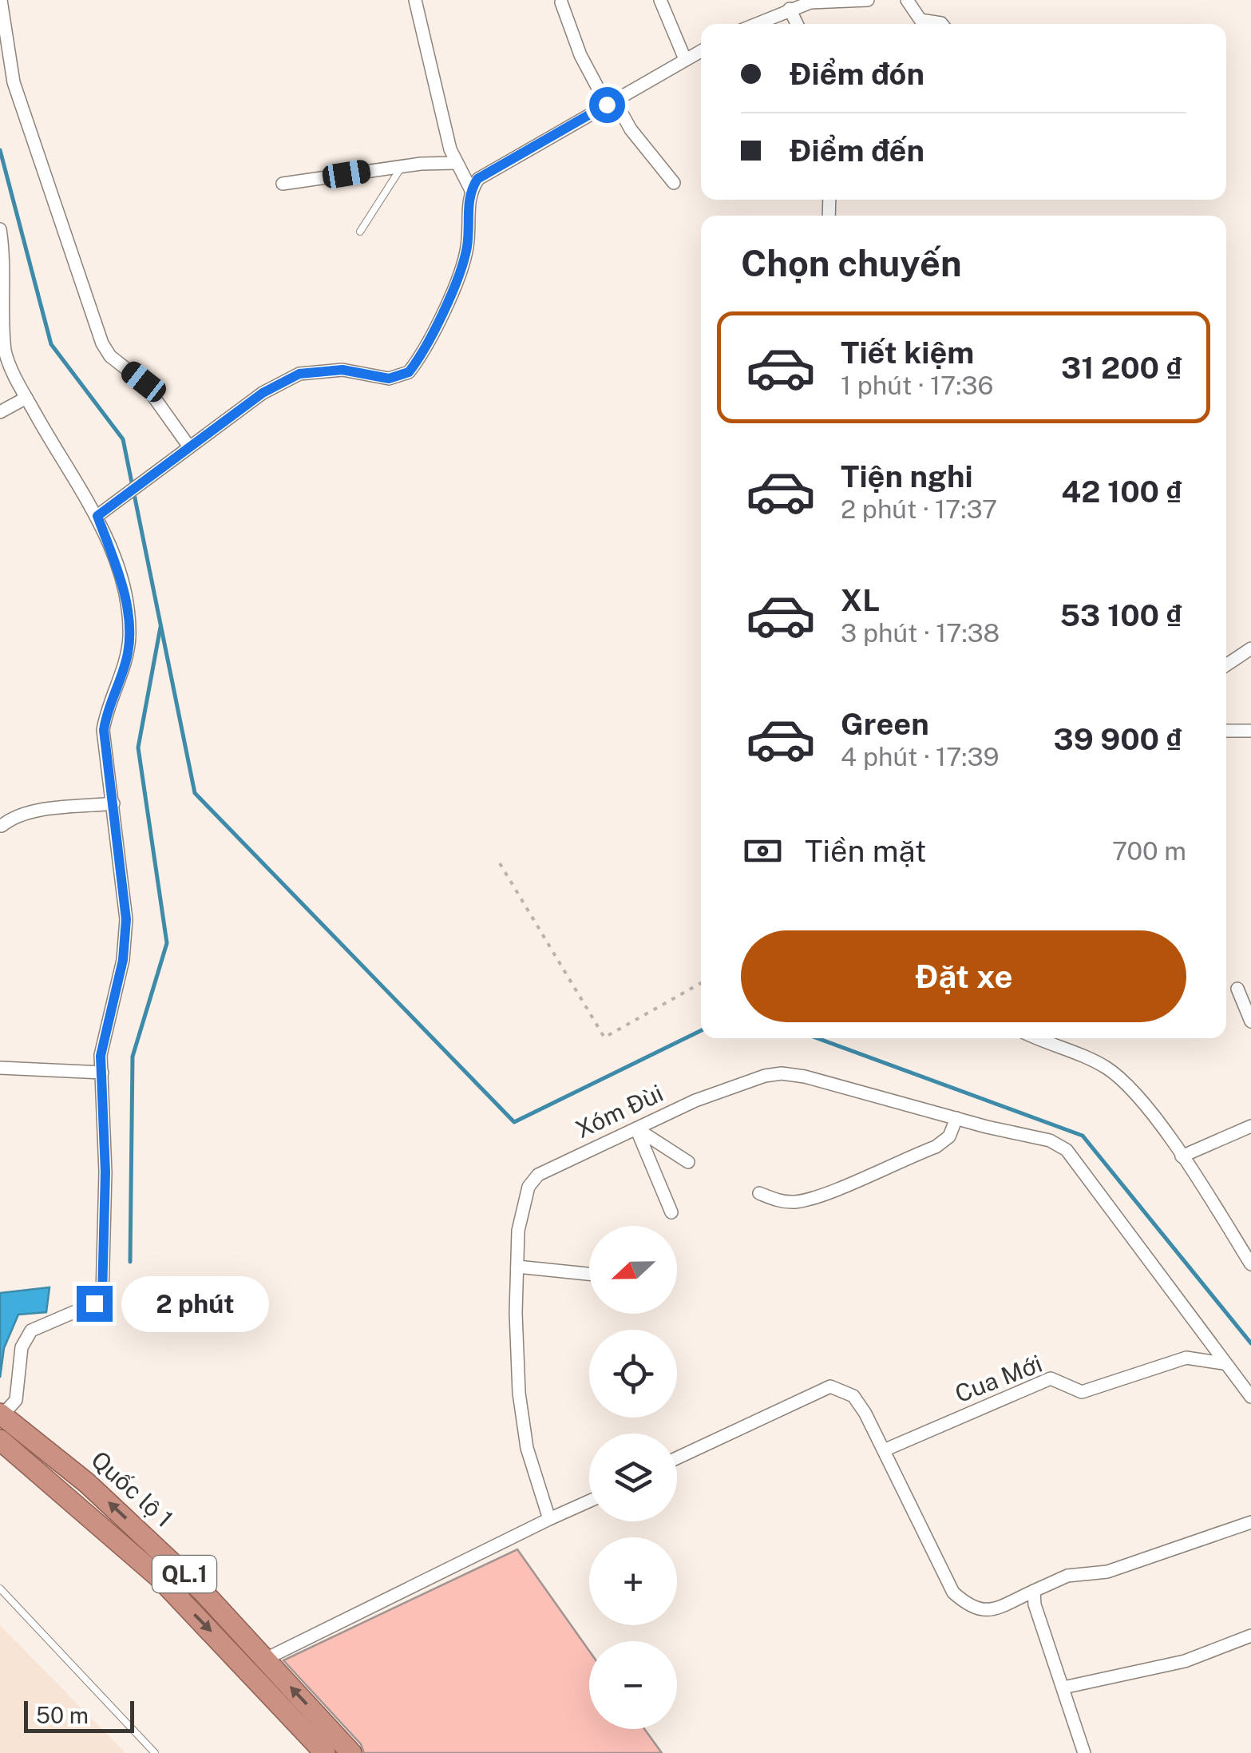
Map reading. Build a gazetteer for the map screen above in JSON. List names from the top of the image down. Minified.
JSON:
{"streets":{"highway":["Quốc lộ 1","QL.1"],"street":["Xóm Đùi","Cua Mới"]},"crossings":[["Xóm Đùi","Cua Mới"]],"scale_bar":"50 m","north":"left","page":{"banner":["Điểm đón","Điểm đến"],"heading":"Chọn chuyến","list":[{"name":"Tiết kiệm","note":"1 phút · 17:36","value":"31 200 ₫"},{"name":"Tiện nghi","note":"2 phút · 17:37","value":"42 100 ₫"},{"name":"XL","note":"3 phút · 17:38","value":"53 100 ₫"},{"name":"Green","note":"4 phút · 17:39","value":"39 900 ₫"}],"pay":["Tiền mặt","700 m"],"buttons":"Đặt xe","map_buttons":["+","−"],"bubble":"2 phút","scale":"50 m"}}
